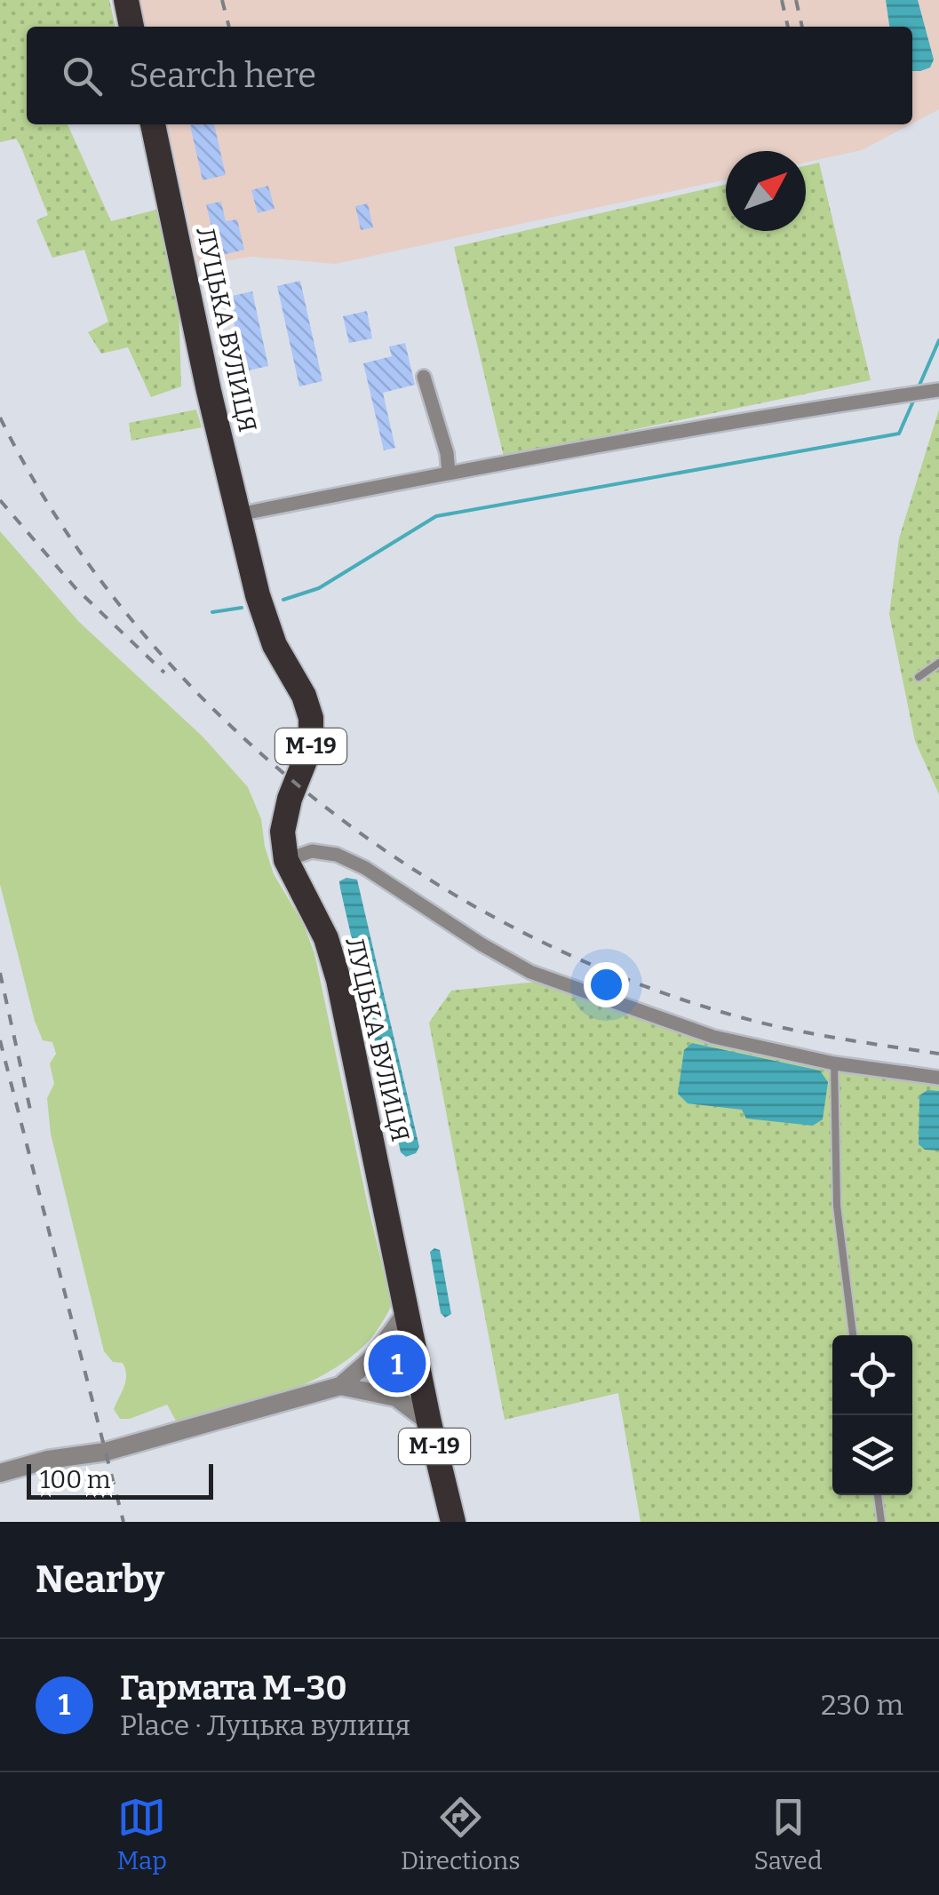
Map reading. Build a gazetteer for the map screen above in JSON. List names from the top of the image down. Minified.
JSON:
{"streets":{"highway":["ЛУЦЬКА ВУЛИЦЯ","М-19"]},"scale_bar":"100 m","north":"top right","page":{"search":"Search here","pins":"1","scale":"100 m","heading":"Nearby","list":[{"mark":"1","name":"Гармата М-30","note":"Place · Луцька вулиця","value":"230 m"}],"nav":["Map","Directions","Saved"]}}
